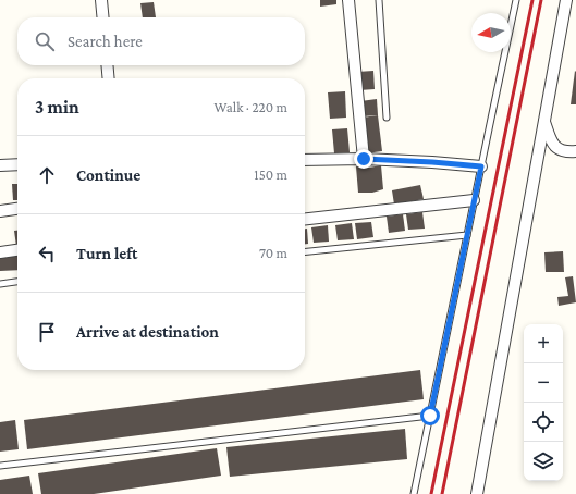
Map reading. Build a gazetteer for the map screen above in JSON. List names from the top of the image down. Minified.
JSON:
{"north":"left","page":{"search":"Search here","heading":["3 min","Walk · 220 m"],"list":[["Continue","150 m"],["Turn left","70 m"],"Arrive at destination"],"map_buttons":["+","−"]}}
